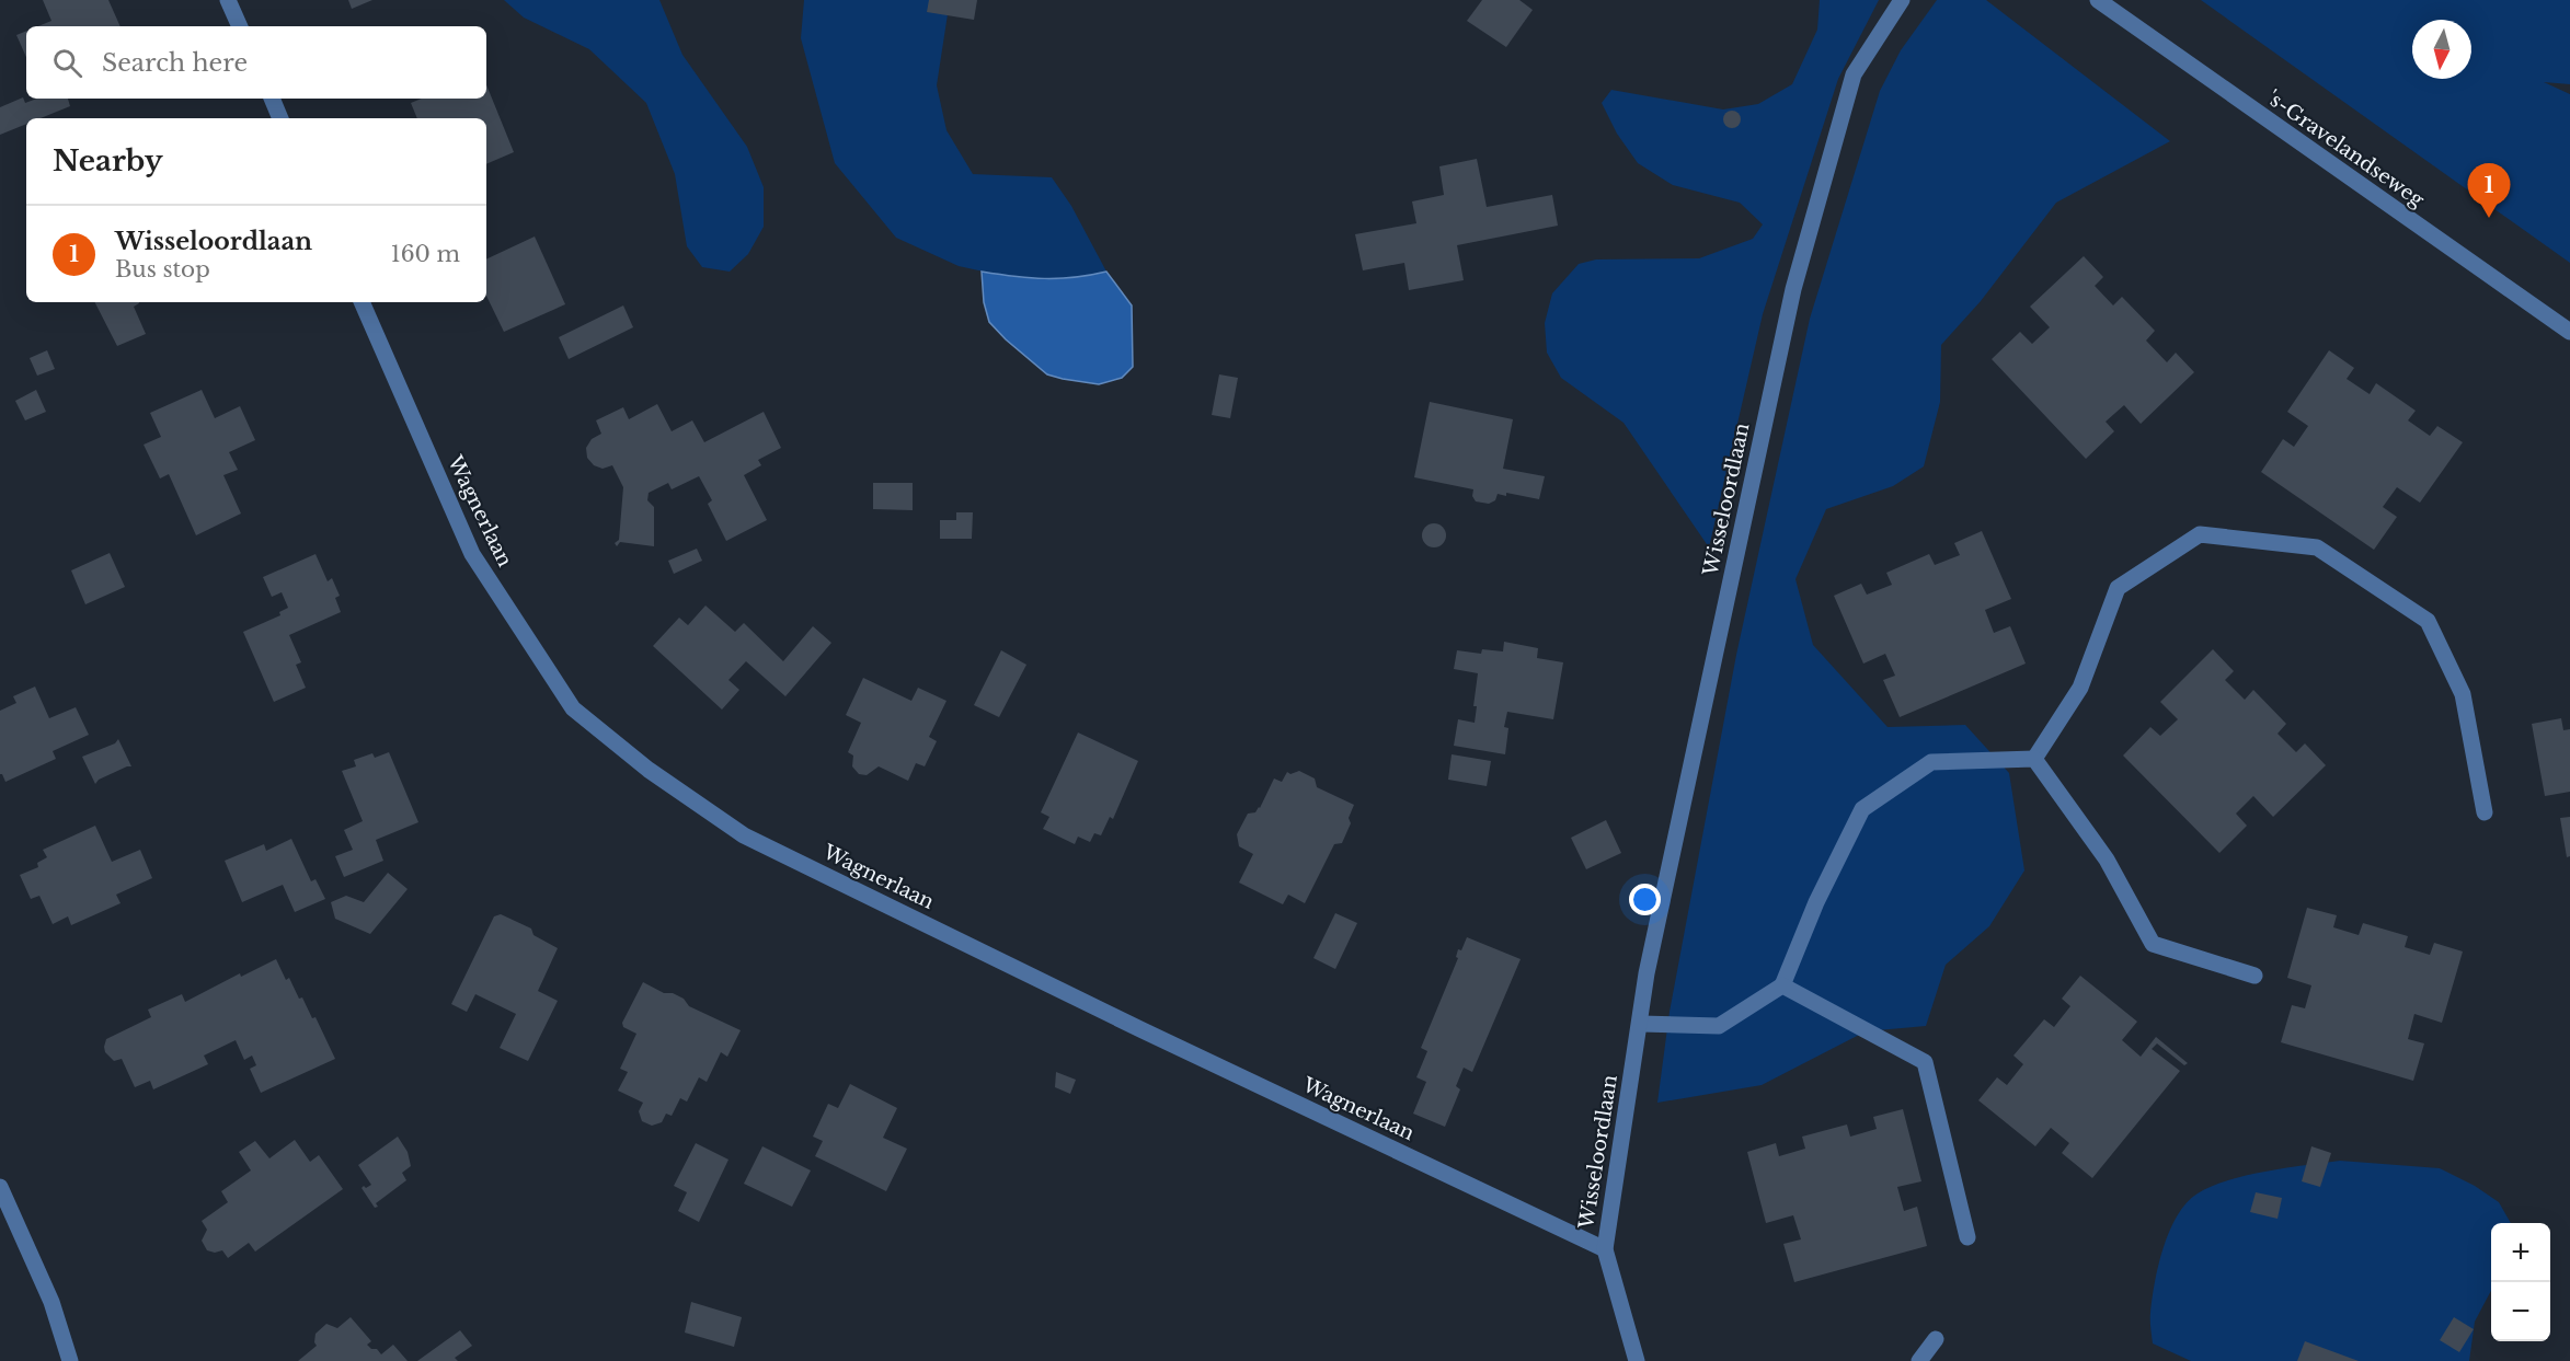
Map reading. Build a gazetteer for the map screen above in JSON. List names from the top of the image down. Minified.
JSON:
{"streets":{"street":["'s-Gravelandseweg","Wisseloordlaan","Wagnerlaan"]},"crossings":[["Wisseloordlaan","Wagnerlaan"]],"north":"bottom","page":{"search":"Search here","heading":"Nearby","pins":"1","list":[{"mark":"1","name":"Wisseloordlaan","note":"Bus stop","value":"160 m"}],"map_buttons":["+","−"]}}
